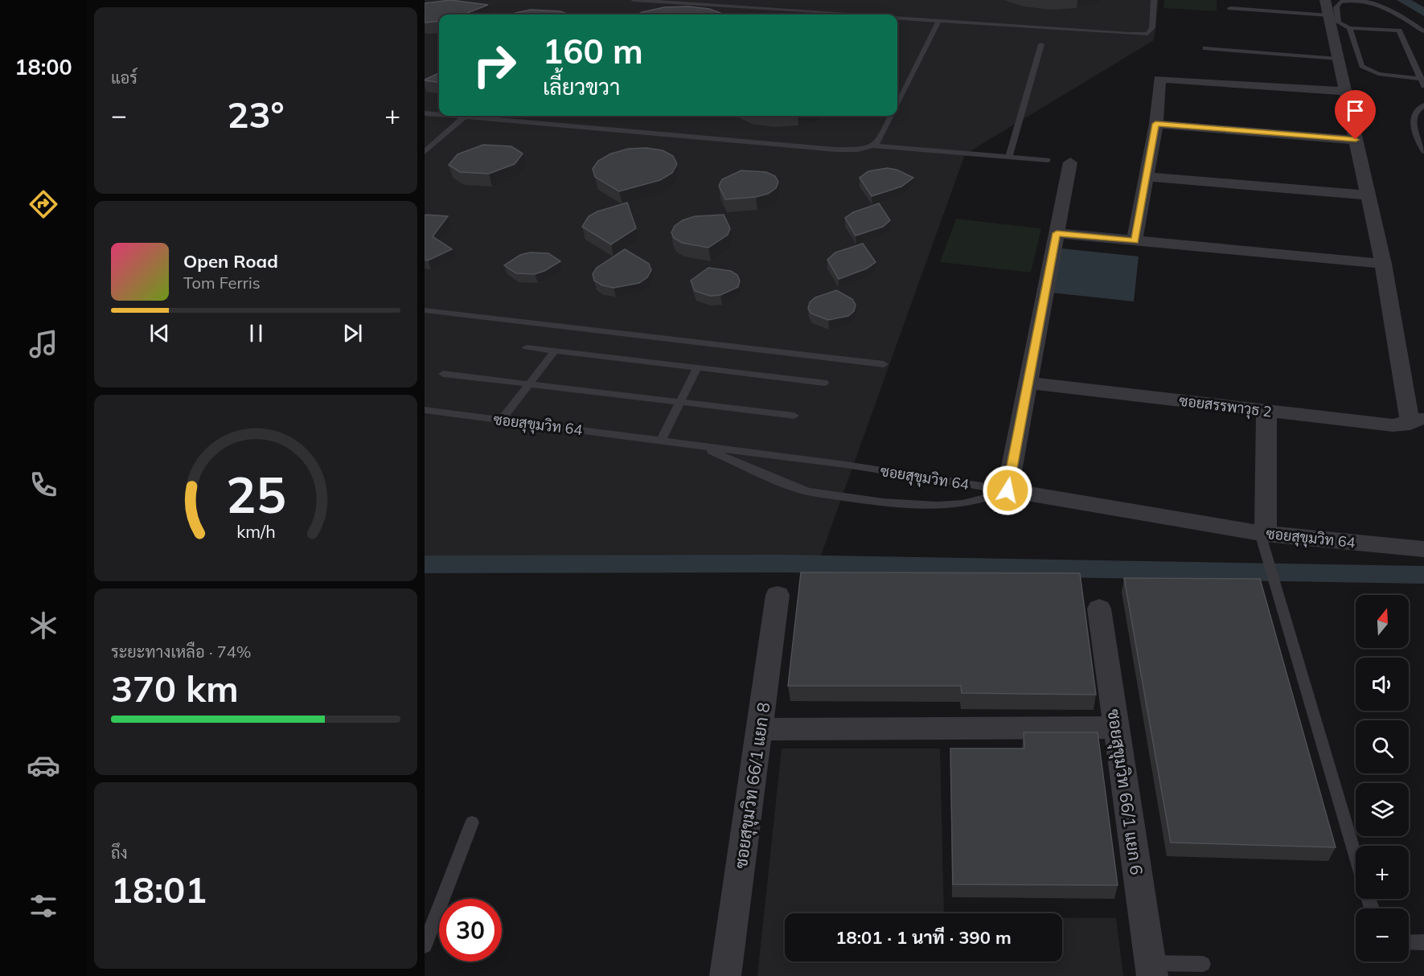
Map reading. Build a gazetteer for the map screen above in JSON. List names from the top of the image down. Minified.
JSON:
{"streets":{"street":["ซอยสรรพาวุธ 2","ซอยสุขุมวิท 64","ซอยสุขุมวิท 66/1 แยก 8","ซอยสุขุมวิท 66/1 แยก 6"]},"north":"top","page":{"tabs":"18:00","tile":["แอร์",["ระยะทางเหลือ · 74%","370 km"],["ถึง","18:01"]],"turn":["160 m","เลี้ยวขวา"],"heat":["−","23°","+"],"song":["Open Road","Tom Ferris"],"map_buttons":["+","−"],"limit":"30","trip":"18:01 · 1 นาที · 390 m","gauge":["25","km/h"]}}
